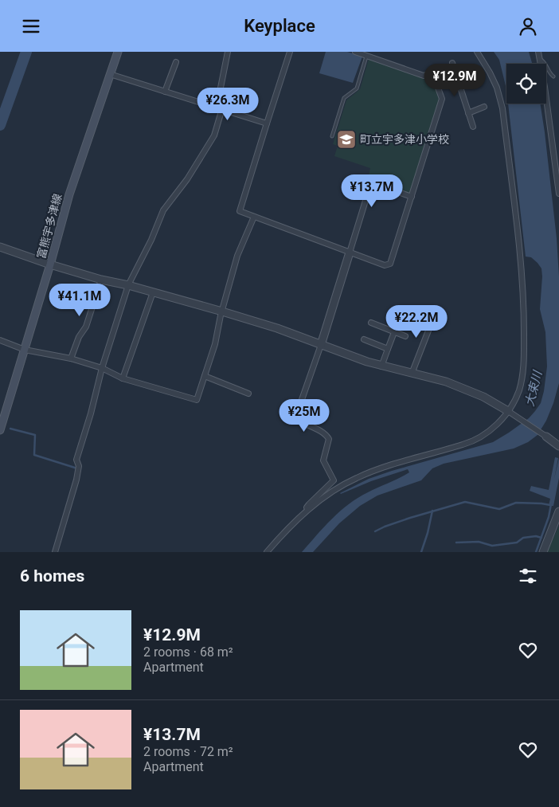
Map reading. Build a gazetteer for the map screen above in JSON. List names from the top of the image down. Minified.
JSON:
{"streets":{"main road":["富熊宇多津線"]},"water":["大束川"],"places":{"school or university":["町立宇多津小学校"]},"page":{"header":"Keyplace","price":["¥12.9M","¥26.3M","¥13.7M","¥41.1M","¥22.2M","¥25M"],"heading":"6 homes","list":[{"name":"¥12.9M","note":"2 rooms · 68 m² · Apartment"},{"name":"¥13.7M","note":"2 rooms · 72 m² · Apartment"}]}}
